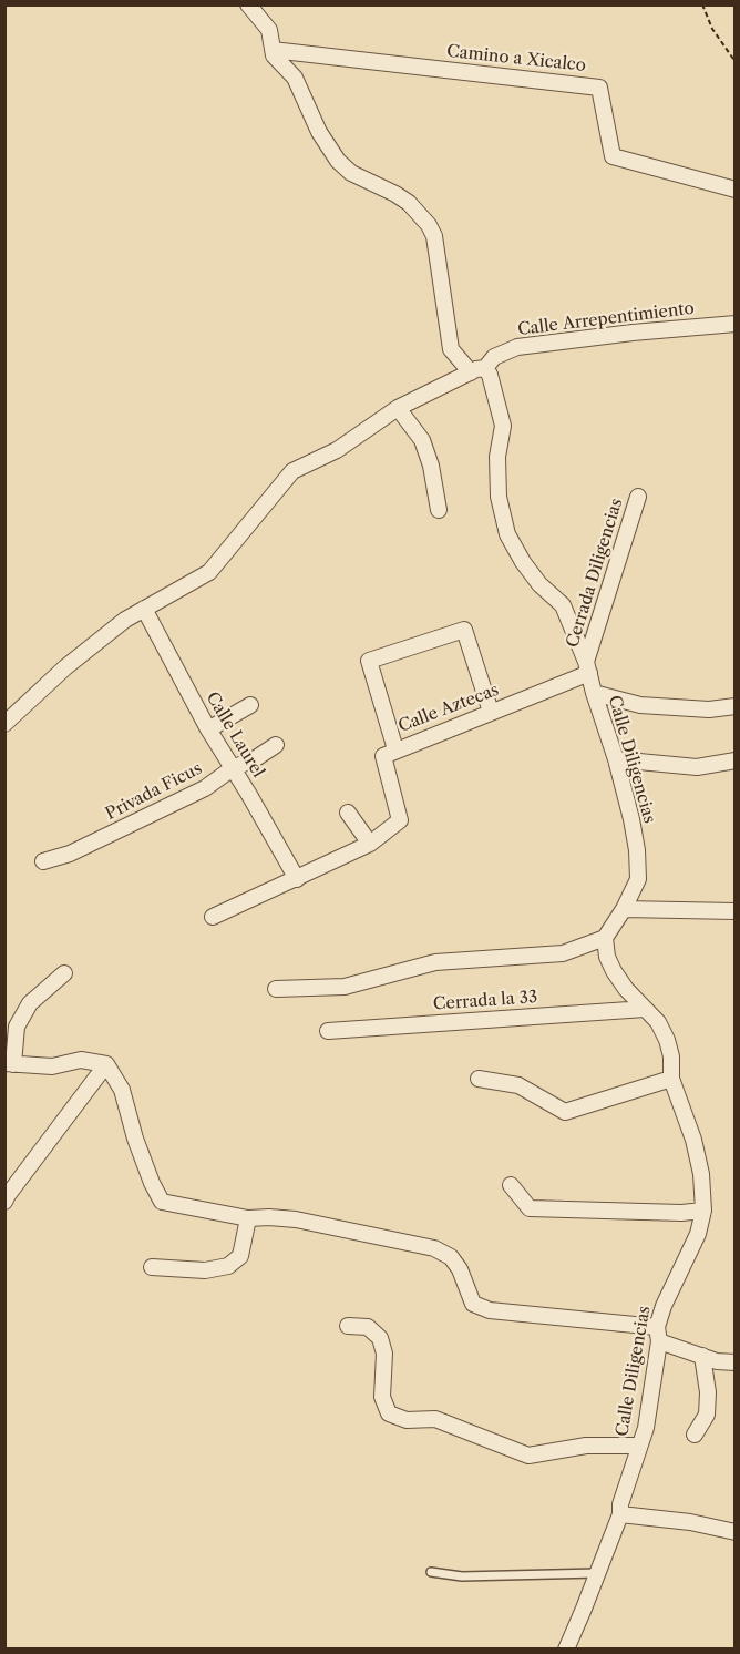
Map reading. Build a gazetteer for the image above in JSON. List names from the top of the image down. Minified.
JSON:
{"streets":{"street":["Camino a Xicalco","Calle Arrepentimiento","Cerrada Diligencias","Calle Aztecas","Calle Laurel","Calle Diligencias","Privada Ficus","Cerrada la 33"]},"crossings":[["Camino a Xicalco","Calle Diligencias"],["Calle Arrepentimiento","Calle Laurel"],["Calle Arrepentimiento","Calle Diligencias"],["Cerrada Diligencias","Calle Aztecas"],["Cerrada Diligencias","Calle Diligencias"],["Calle Aztecas","Calle Laurel"],["Calle Aztecas","Calle Diligencias"],["Calle Laurel","Privada Ficus"],["Calle Diligencias","Cerrada la 33"]]}
